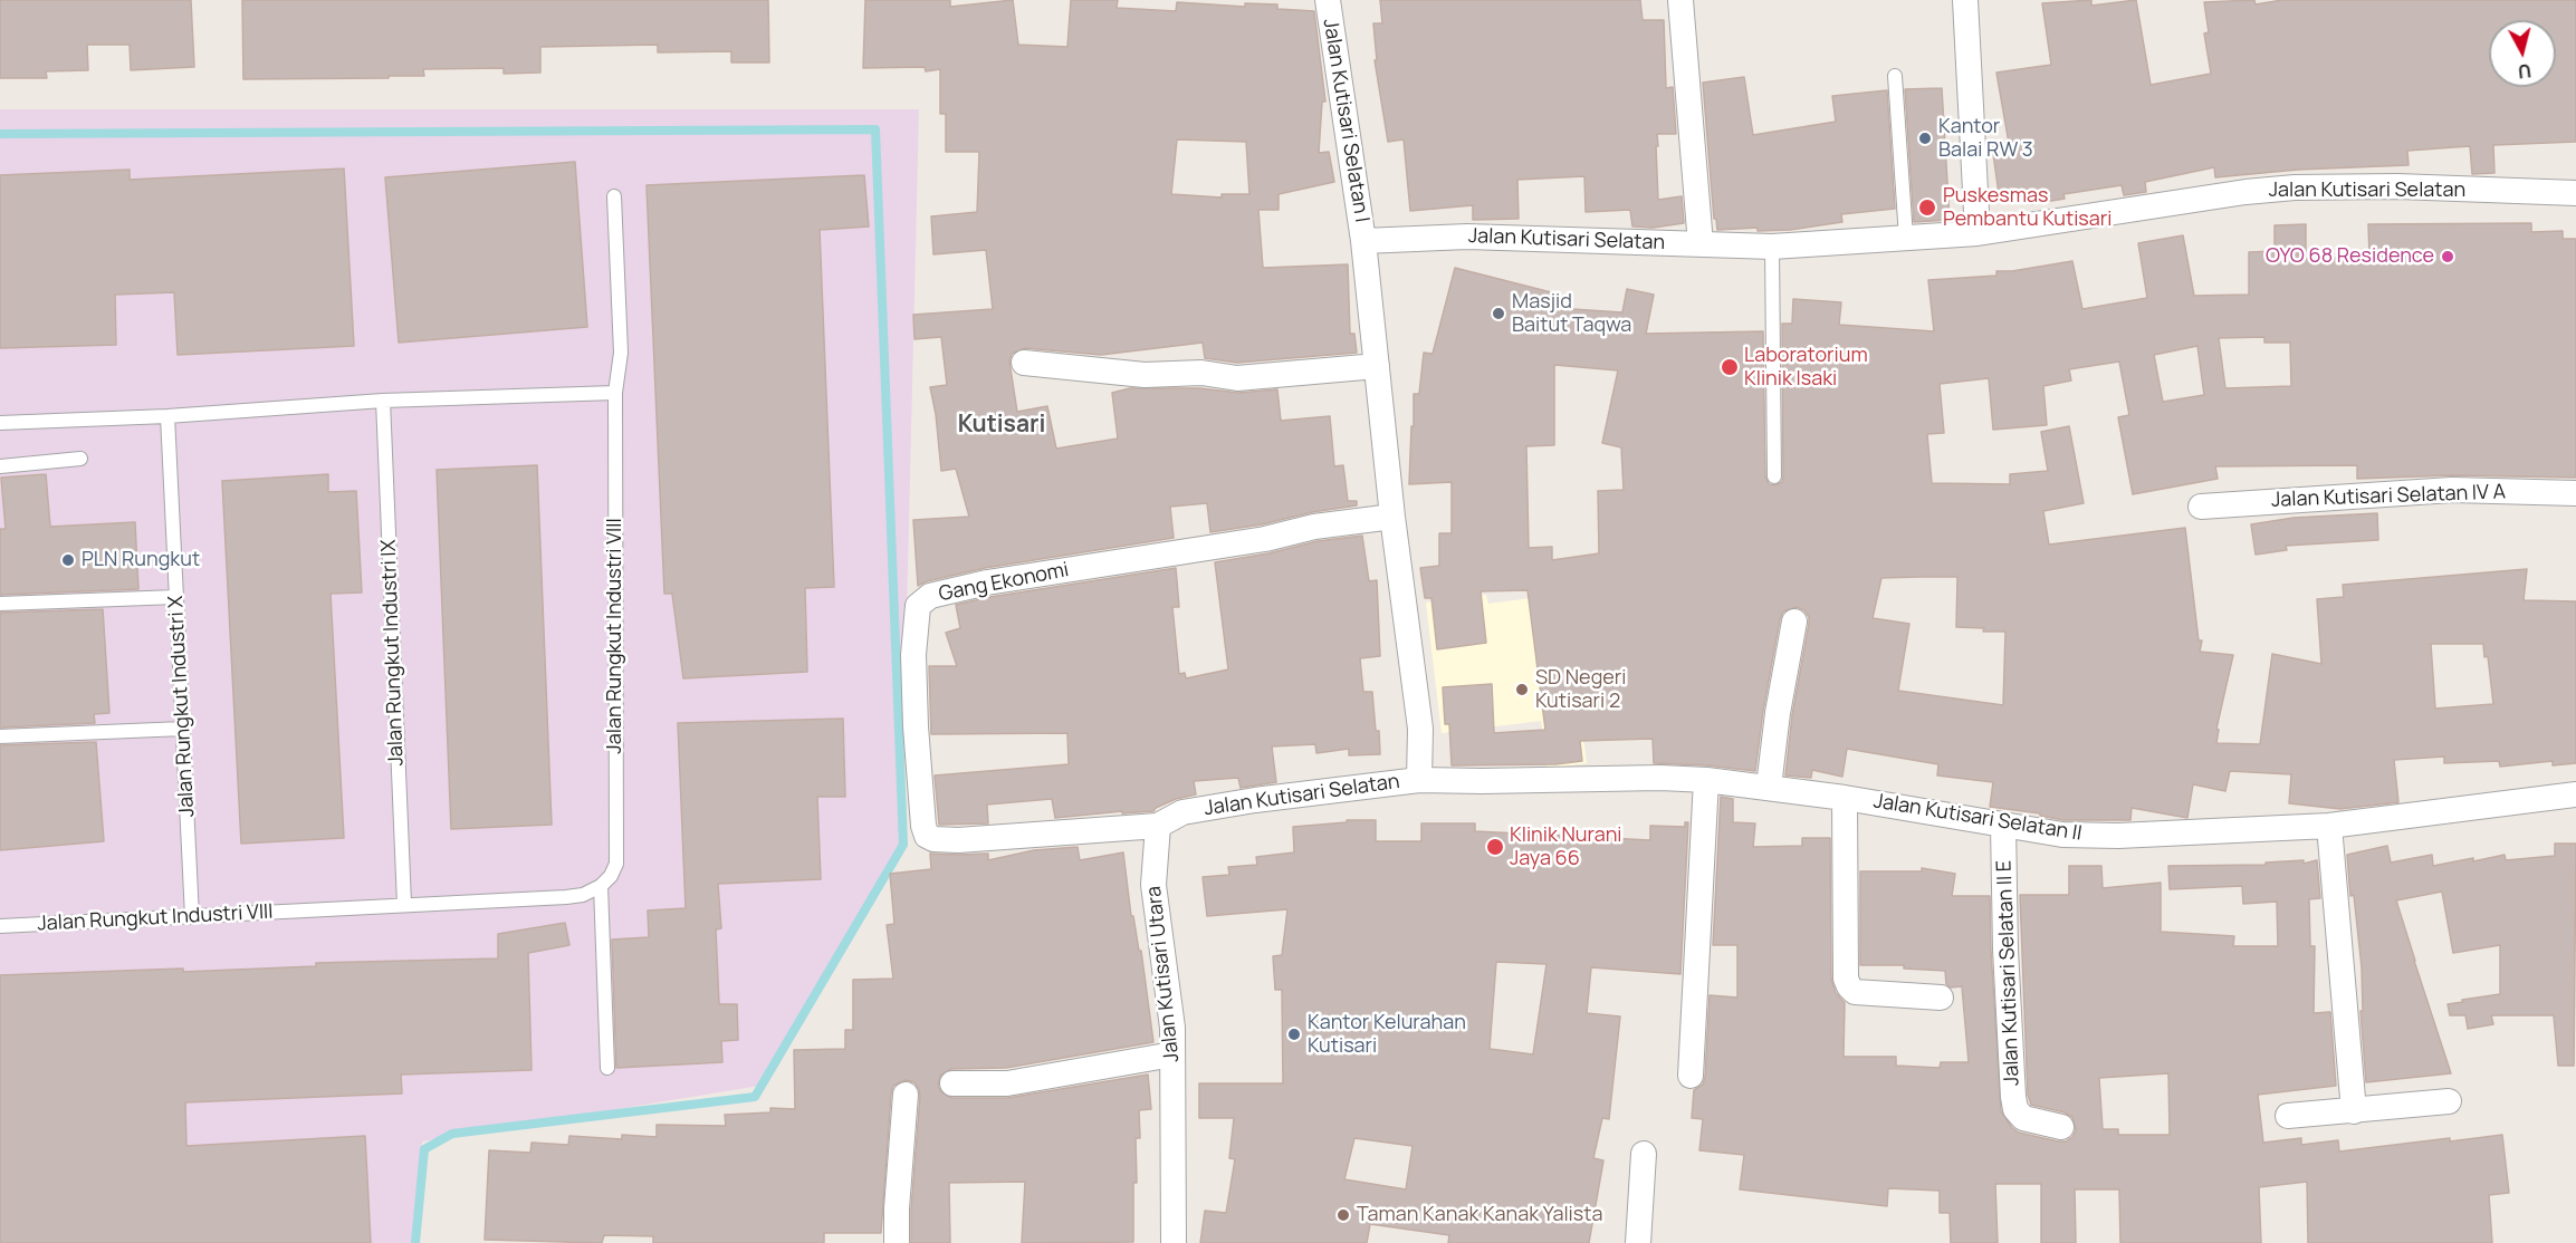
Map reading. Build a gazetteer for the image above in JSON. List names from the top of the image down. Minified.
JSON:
{"streets":{"street":["Jalan Kutisari Selatan I","Jalan Kutisari Selatan","Jalan Kutisari Selatan IV A","Gang Ekonomi","Jalan Kutisari Selatan II","Jalan Kutisari Selatan II E","Jalan Kutisari Utara"],"lane":["Jalan Rungkut Industri VIII","Jalan Rungkut Industri IX","Jalan Rungkut Industri X"]},"crossings":[["Jalan Kutisari Selatan I","Jalan Kutisari Selatan"],["Jalan Kutisari Selatan","Gang Ekonomi"],["Jalan Kutisari Selatan","Jalan Kutisari Selatan II"],["Jalan Kutisari Selatan","Jalan Kutisari Utara"],["Gang Ekonomi","Jalan Kutisari Utara"],["Jalan Rungkut Industri VIII","Jalan Rungkut Industri IX"],["Jalan Rungkut Industri VIII","Jalan Rungkut Industri X"],["Jalan Kutisari Selatan II","Jalan Kutisari Selatan II E"]],"districts":["Kutisari"],"places":["Kantor Balai RW 3","Puskesmas Pembantu Kutisari","OYO 68 Residence","Masjid Baitut Taqwa","Laboratorium Klinik Isaki","PLN Rungkut","SD Negeri Kutisari 2","Klinik Nurani Jaya 66","Kantor Kelurahan Kutisari","Taman Kanak Kanak Yalista"],"north":"bottom"}
